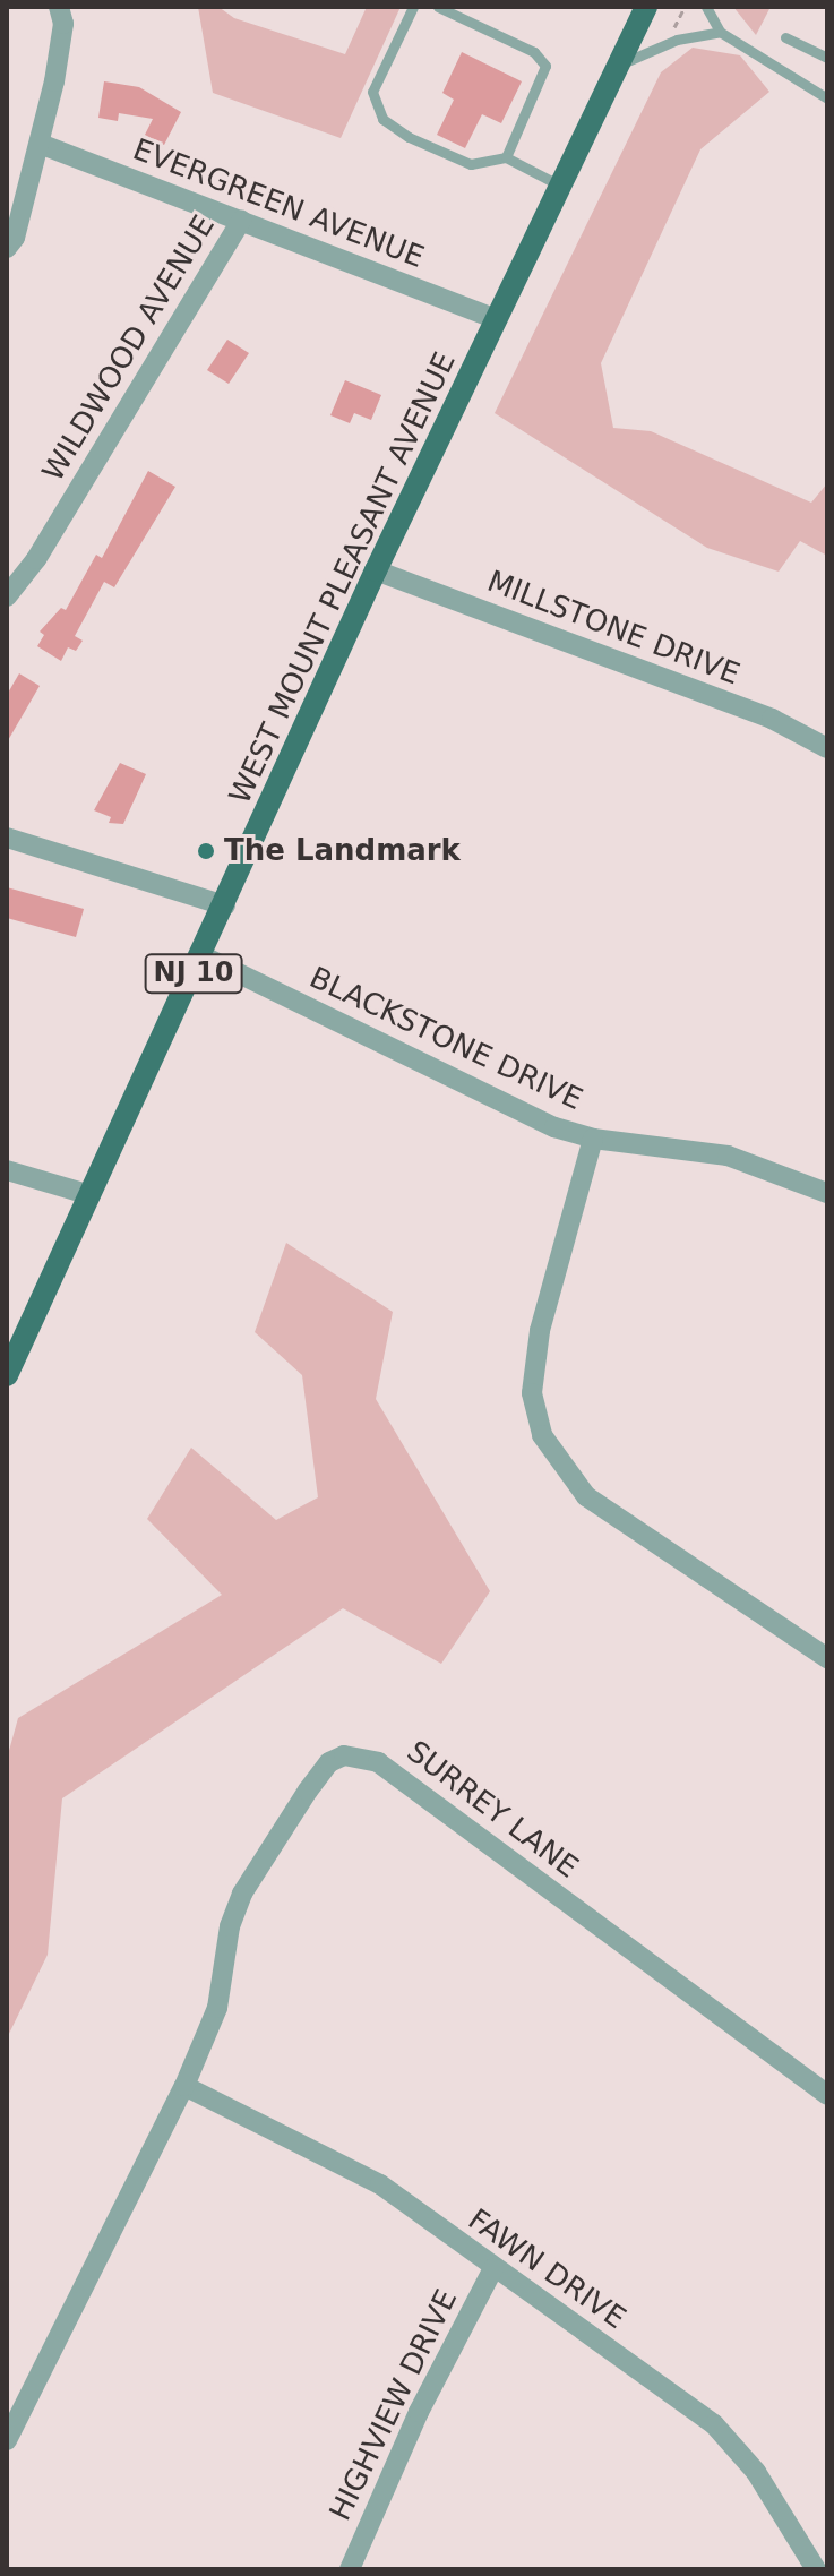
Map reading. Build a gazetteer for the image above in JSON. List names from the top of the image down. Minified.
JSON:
{"streets":{"main road":["WEST MOUNT PLEASANT AVENUE","NJ 10"],"street":["EVERGREEN AVENUE","WILDWOOD AVENUE","MILLSTONE DRIVE","BLACKSTONE DRIVE","SURREY LANE","FAWN DRIVE","HIGHVIEW DRIVE"]},"crossings":[["EVERGREEN AVENUE","WILDWOOD AVENUE"],["EVERGREEN AVENUE","WEST MOUNT PLEASANT AVENUE"],["WEST MOUNT PLEASANT AVENUE","MILLSTONE DRIVE"],["WEST MOUNT PLEASANT AVENUE","BLACKSTONE DRIVE"],["SURREY LANE","FAWN DRIVE"],["FAWN DRIVE","HIGHVIEW DRIVE"]],"places":["The Landmark"]}
